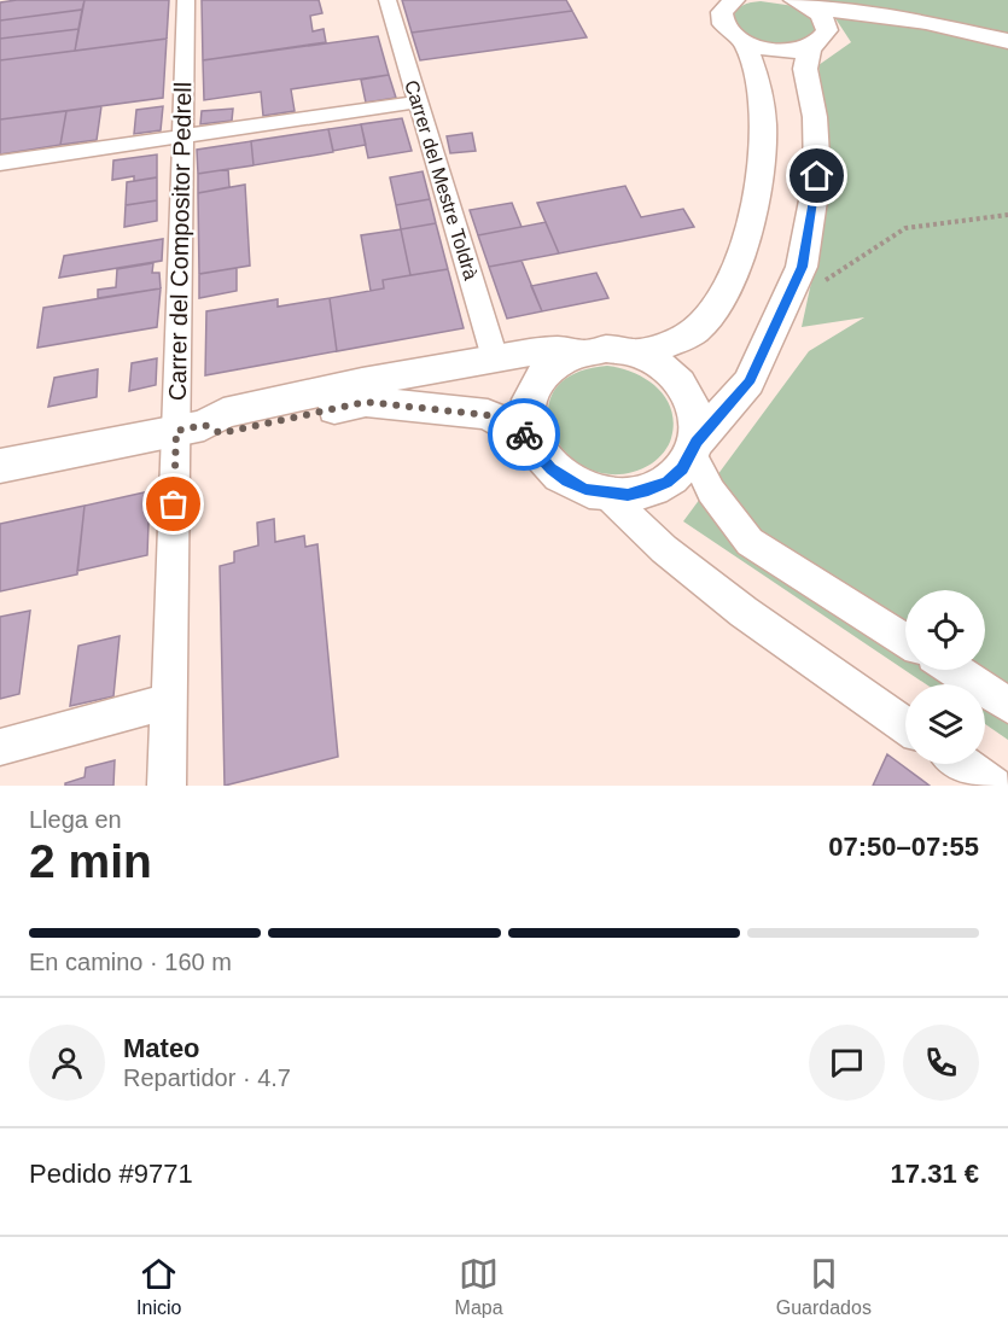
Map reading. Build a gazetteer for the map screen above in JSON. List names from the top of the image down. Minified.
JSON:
{"streets":{"street":["Carrer del Mestre Toldrà","Carrer del Compositor Pedrell"]},"page":{"heading":["2 min","Llega en","07:50–07:55"],"panel":["Mateo","Repartidor · 4.7","Pedido #9771","17.31 €"],"bar":"En camino · 160 m","tabs":["Inicio","Mapa","Guardados"]}}
